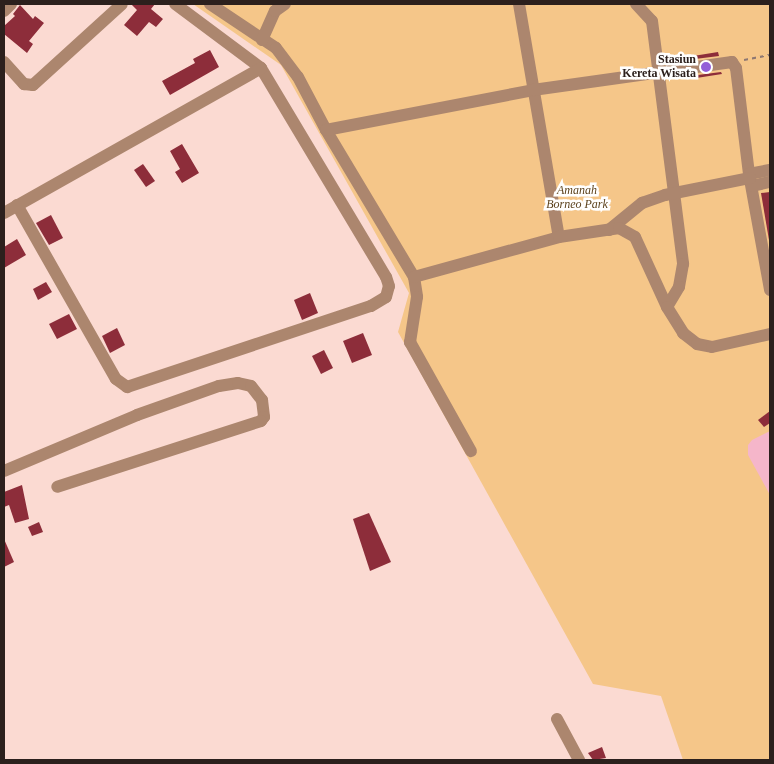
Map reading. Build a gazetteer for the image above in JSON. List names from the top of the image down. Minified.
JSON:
{"parks":["Amanah Borneo Park"],"places":["Stasiun Kereta Wisata"]}
